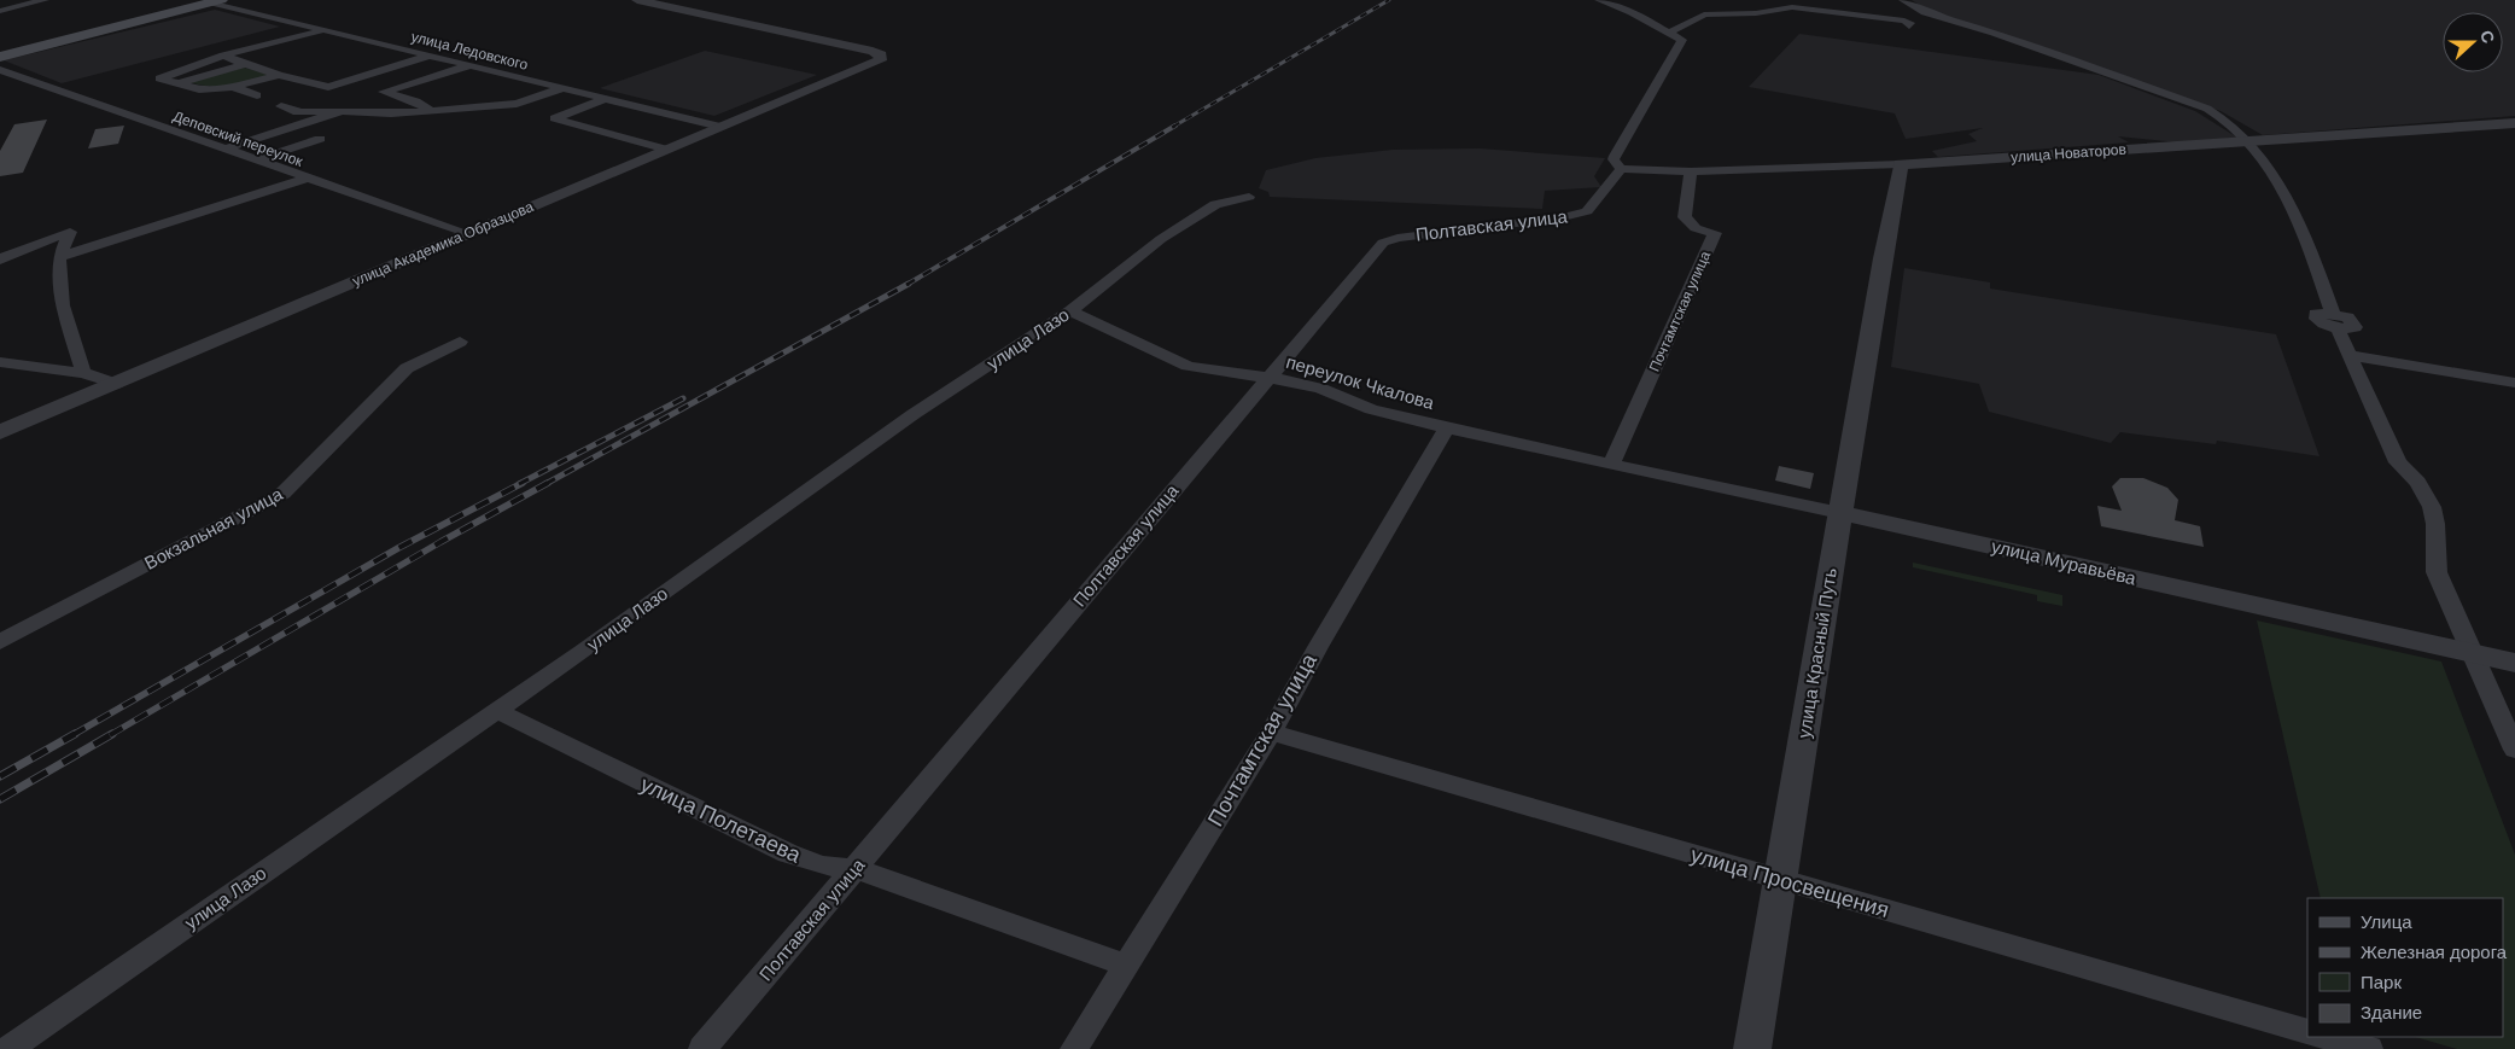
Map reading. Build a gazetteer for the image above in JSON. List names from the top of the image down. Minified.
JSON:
{"streets":{"street":["улица Ледовского","Деповский переулок","улица Новаторов","Полтавская улица","улица Академика Образцова","Почтамтская улица","улица Лазо","переулок Чкалова","Вокзальная улица","улица Муравьёва","улица Красный Путь","улица Полетаева","улица Просвещения"]},"crossings":[["улица Ледовского","улица Академика Образцова"],["Деповский переулок","улица Академика Образцова"],["улица Новаторов","Полтавская улица"],["улица Новаторов","Почтамтская улица"],["улица Новаторов","улица Красный Путь"],["Полтавская улица","переулок Чкалова"],["Полтавская улица","улица Полетаева"],["Почтамтская улица","переулок Чкалова"],["Почтамтская улица","улица Муравьёва"],["Почтамтская улица","улица Полетаева"],["Почтамтская улица","улица Просвещения"],["улица Лазо","переулок Чкалова"],["улица Лазо","улица Полетаева"],["переулок Чкалова","улица Муравьёва"],["улица Муравьёва","улица Красный Путь"],["улица Красный Путь","улица Просвещения"]],"legend":["Улица","Железная дорога","Парк","Здание"],"north":"right"}
